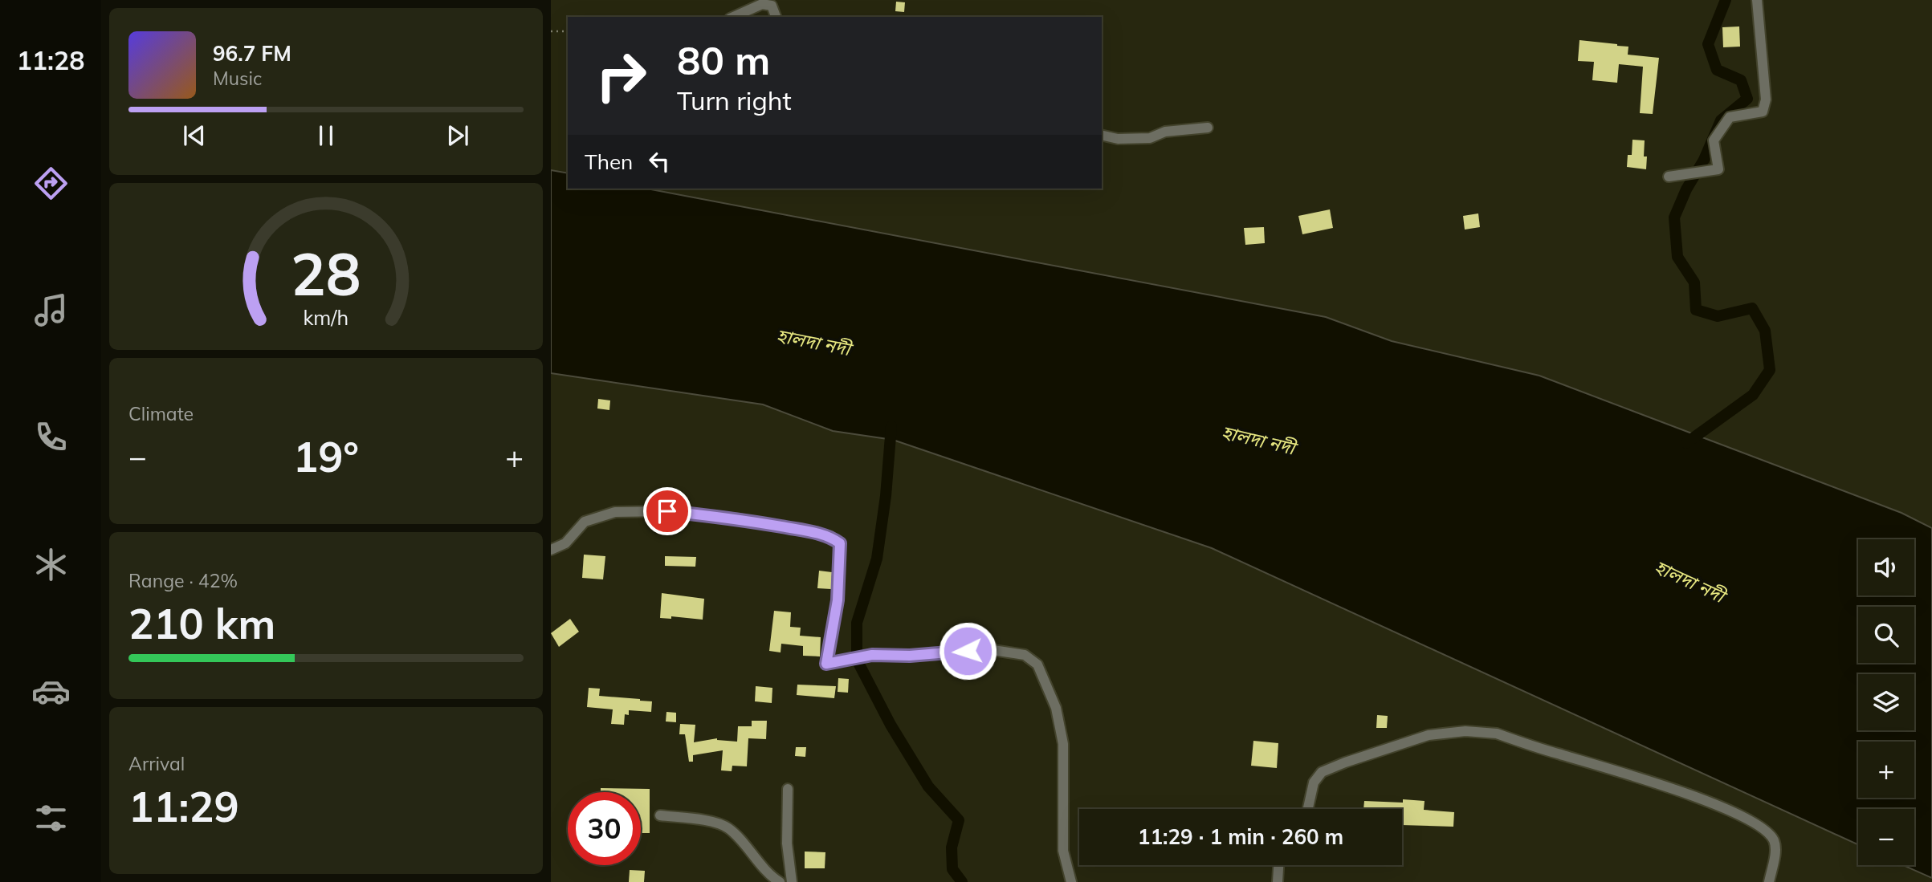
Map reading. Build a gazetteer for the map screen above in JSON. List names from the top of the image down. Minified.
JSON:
{"water":["হালদা নদী"],"page":{"tabs":"11:28","turn":["80 m","Turn right"],"song":["96.7 FM","Music"],"then":"Then","tile":["Climate",["Range · 42%","210 km"],["Arrival","11:29"]],"heat":["−","19°","+"],"map_buttons":["+","−"],"limit":"30","trip":"11:29 · 1 min · 260 m","gauge":["28","km/h"]}}
